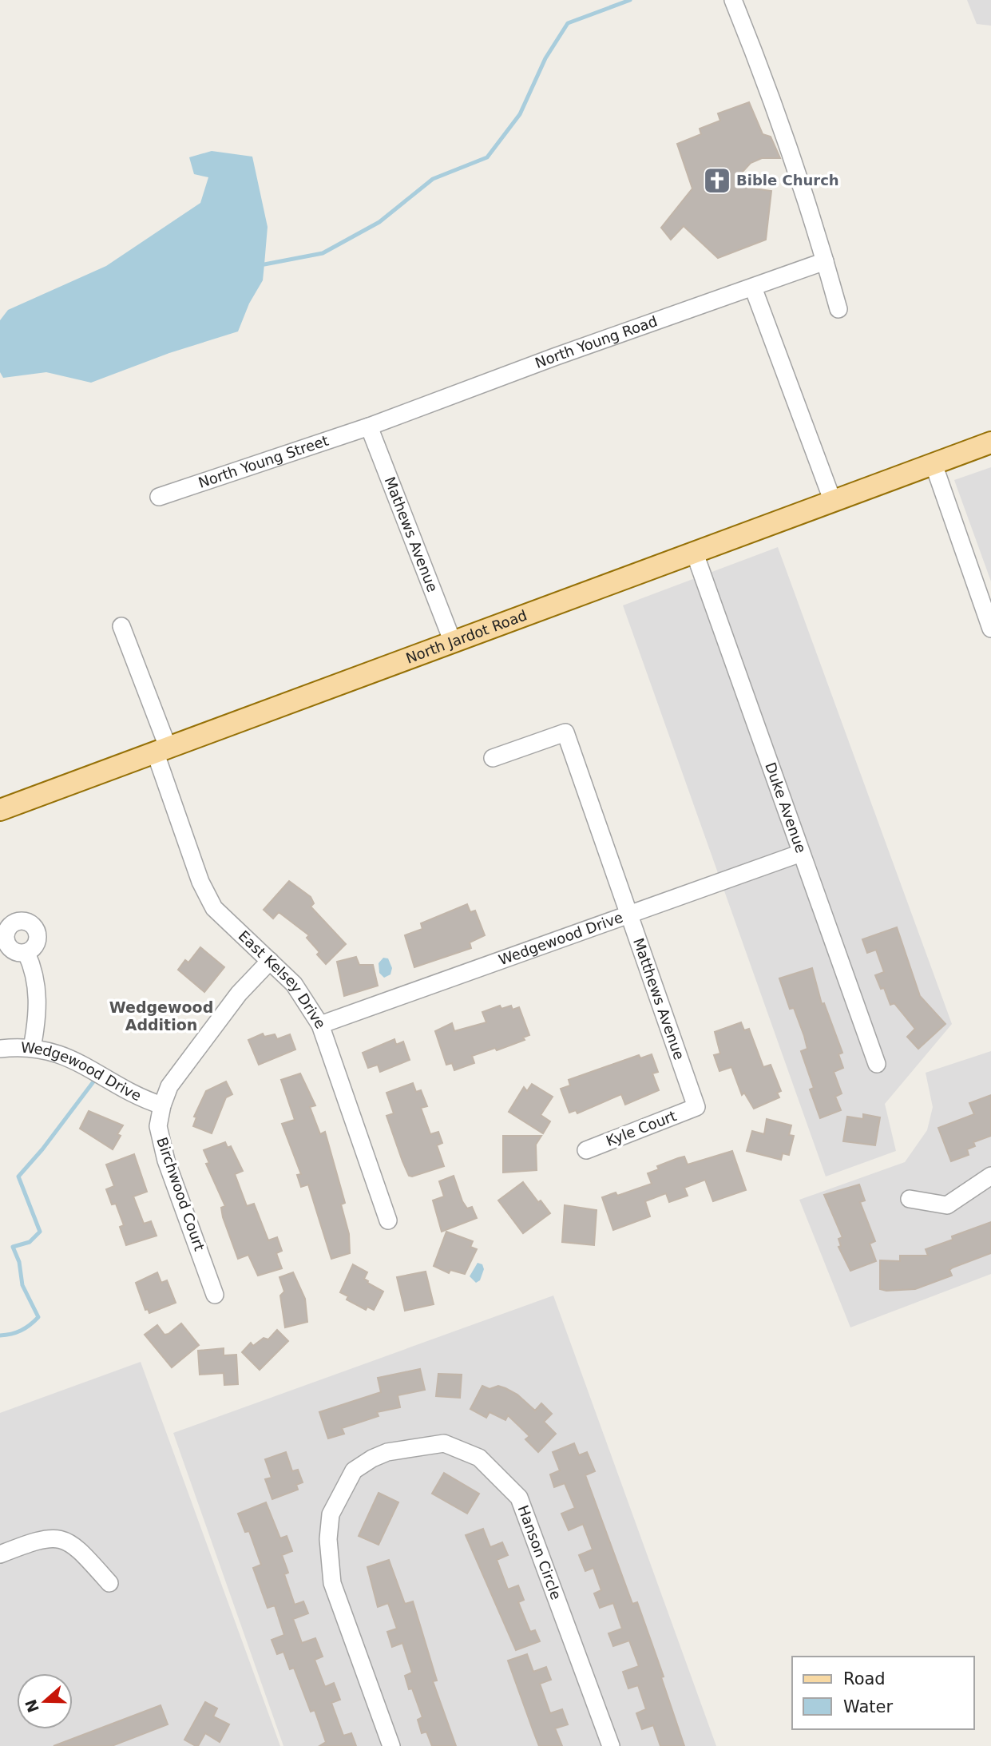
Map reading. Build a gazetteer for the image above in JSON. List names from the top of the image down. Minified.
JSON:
{"streets":{"main road":["North Jardot Road"],"street":["North Young Road","North Young Street","Mathews Avenue","Duke Avenue","Wedgewood Drive","East Kelsey Drive","Matthews Avenue","Kyle Court","Birchwood Court","Hanson Circle"]},"crossings":[["North Young Road","North Young Street"],["North Young Road","Mathews Avenue"],["North Young Street","Mathews Avenue"],["Mathews Avenue","North Jardot Road"],["North Jardot Road","Duke Avenue"],["North Jardot Road","East Kelsey Drive"],["Duke Avenue","Wedgewood Drive"],["Wedgewood Drive","East Kelsey Drive"],["Wedgewood Drive","Matthews Avenue"],["Wedgewood Drive","Birchwood Court"],["East Kelsey Drive","Birchwood Court"],["Matthews Avenue","Kyle Court"]],"districts":["Wedgewood Addition"],"places":{"church":["Bible Church"]},"legend":["Road","Water"],"north":"left"}
